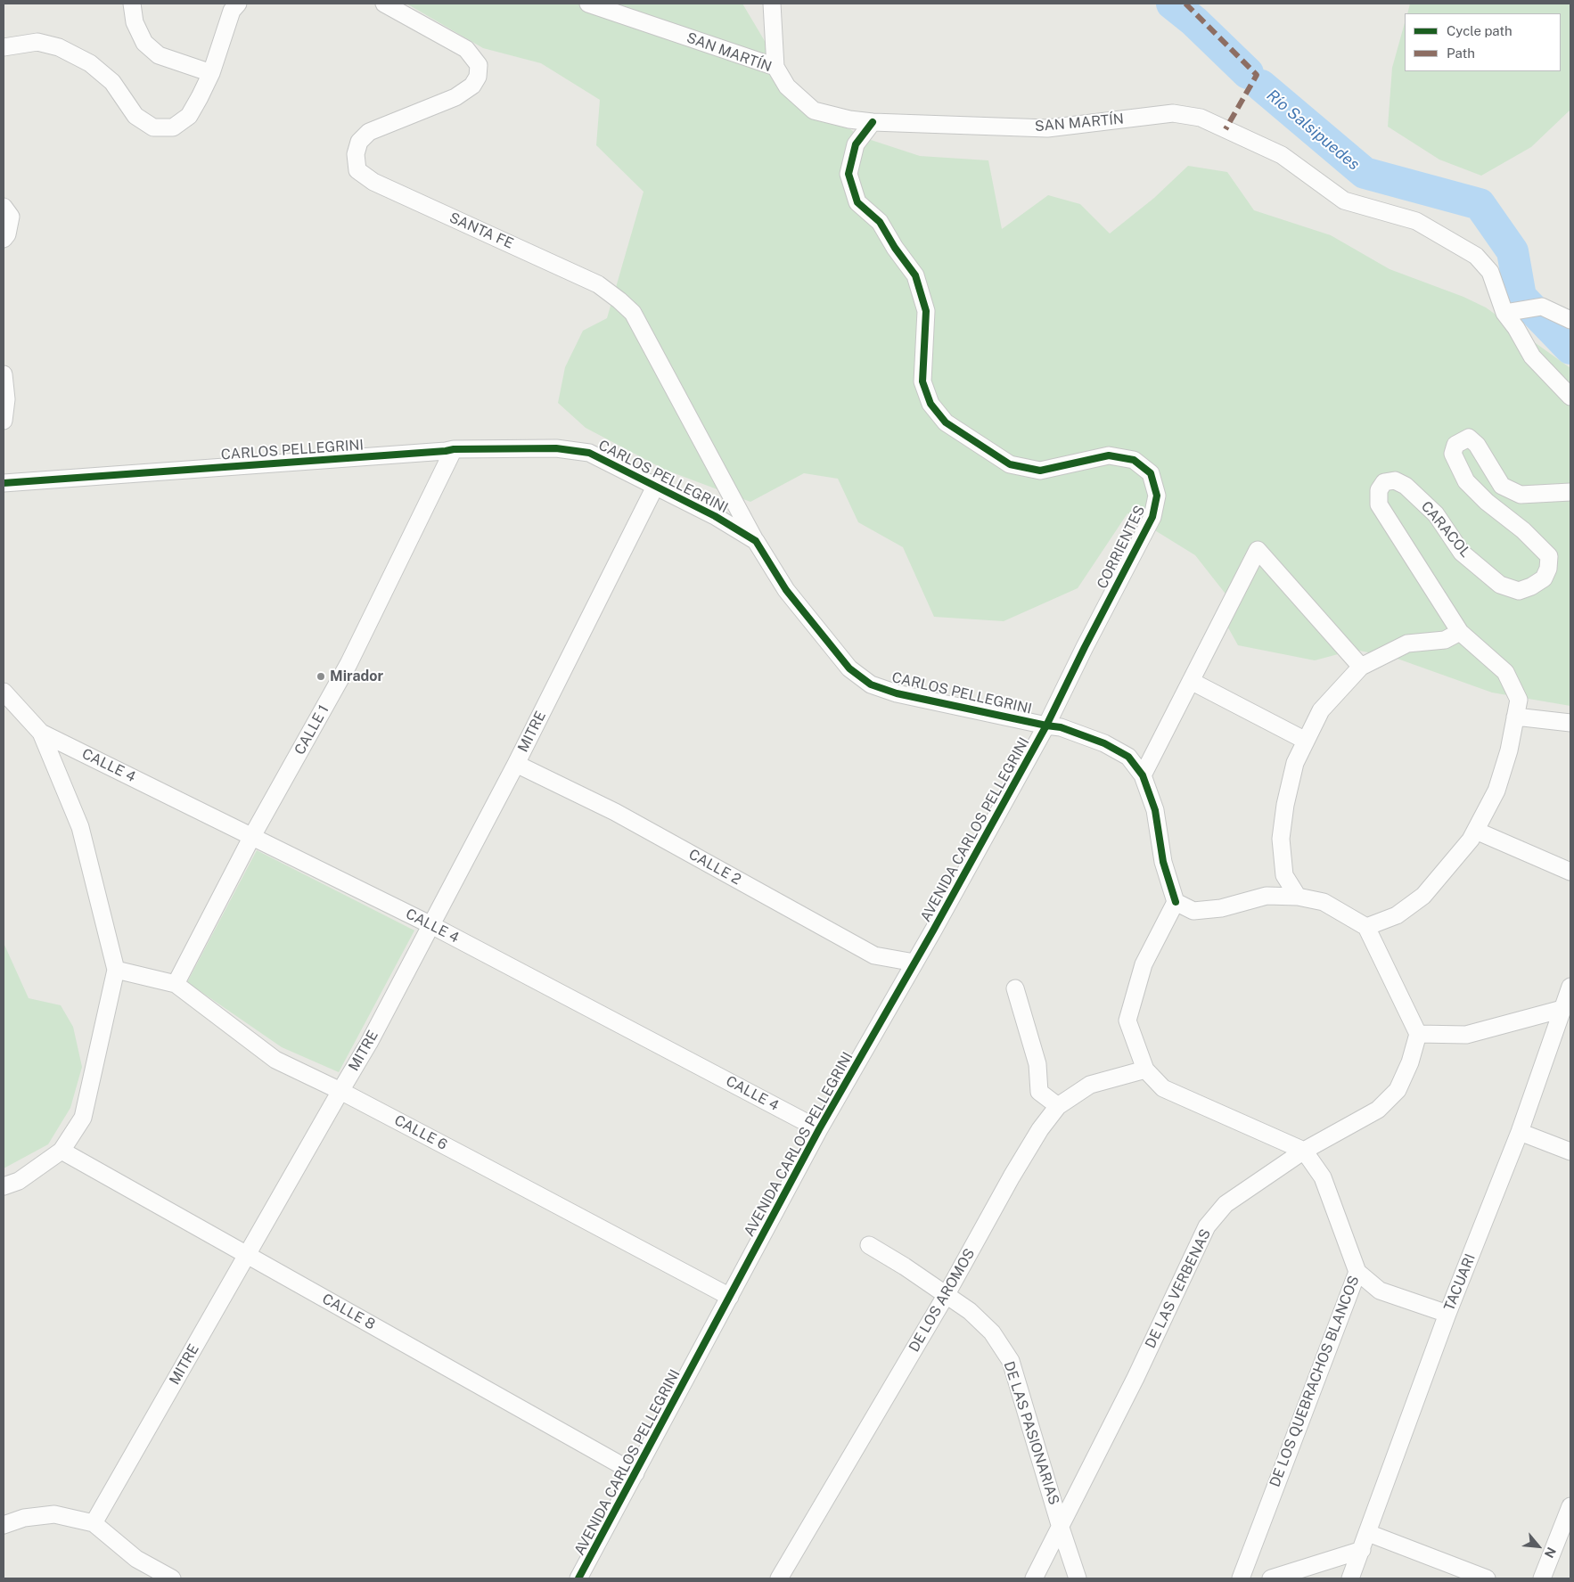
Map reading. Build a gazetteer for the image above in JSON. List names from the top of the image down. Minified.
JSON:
{"streets":{"street":["SAN MARTÍN","SANTA FE","CARLOS PELLEGRINI","CARACOL","CORRIENTES","CALLE 1","MITRE","CALLE 4","AVENIDA CARLOS PELLEGRINI","CALLE 2","CALLE 6","TACUARI","DE LAS VERBENAS","DE LOS AROMOS","CALLE 8","DE LOS QUEBRACHOS BLANCOS","DE LAS PASIONARIAS"]},"crossings":[["SAN MARTÍN","CORRIENTES"],["SANTA FE","CARLOS PELLEGRINI"],["CARLOS PELLEGRINI","CORRIENTES"],["CARLOS PELLEGRINI","CALLE 1"],["CARLOS PELLEGRINI","MITRE"],["CARLOS PELLEGRINI","AVENIDA CARLOS PELLEGRINI"],["CORRIENTES","AVENIDA CARLOS PELLEGRINI"],["CALLE 1","CALLE 4"],["CALLE 1","CALLE 6"],["MITRE","CALLE 4"],["MITRE","CALLE 2"],["MITRE","CALLE 6"],["MITRE","CALLE 8"],["CALLE 4","AVENIDA CARLOS PELLEGRINI"],["AVENIDA CARLOS PELLEGRINI","CALLE 2"],["AVENIDA CARLOS PELLEGRINI","CALLE 6"],["AVENIDA CARLOS PELLEGRINI","CALLE 8"],["DE LAS VERBENAS","DE LOS QUEBRACHOS BLANCOS"],["DE LAS VERBENAS","DE LAS PASIONARIAS"],["DE LOS AROMOS","DE LAS PASIONARIAS"]],"water":["Río Salsipuedes"],"places":["Mirador"],"legend":["Cycle path","Path"],"north":"bottom right"}
